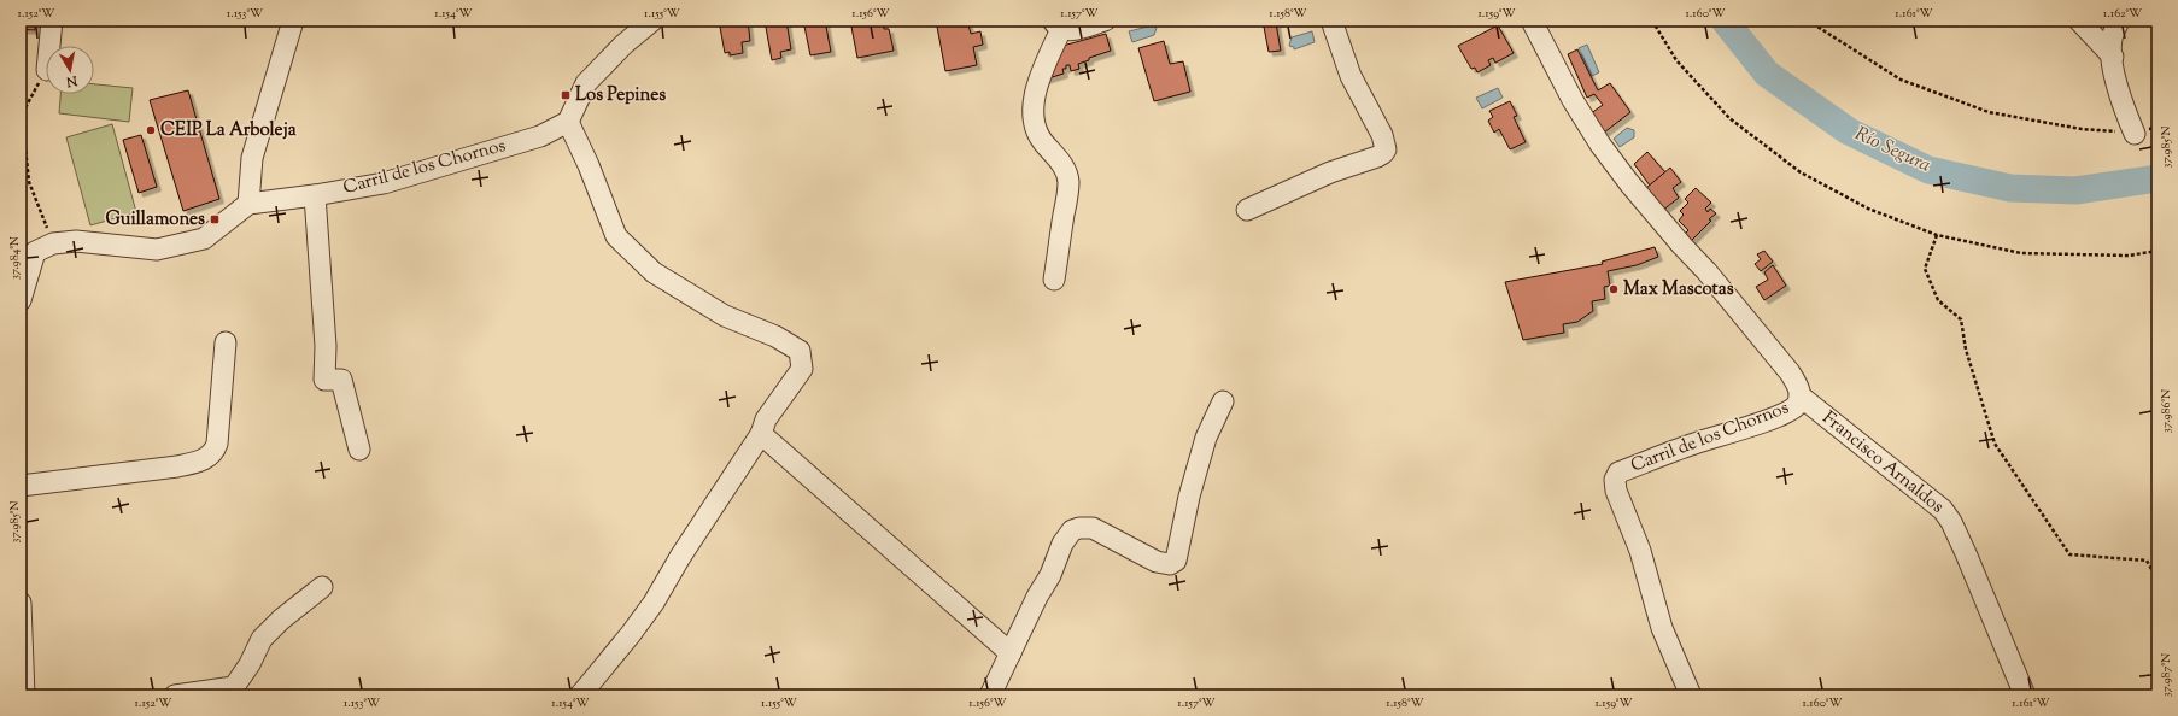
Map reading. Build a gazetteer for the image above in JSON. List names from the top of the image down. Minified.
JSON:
{"streets":{"street":["Carril de los Chornos","Francisco Arnaldos"]},"crossings":[["Carril de los Chornos","Francisco Arnaldos"]],"water":["Río Segura"],"places":{"transit":["Los Pepines","Guillamones"],"other":["CEIP La Arboleja","Max Mascotas"]},"north":"bottom","coordinates":["1.152°W","1.153°W","1.154°W","1.155°W","1.156°W","1.157°W","1.158°W","1.159°W","1.160°W","1.161°W","1.162°W","37.985°N","37.984°N","37.986°N","37.987°N"]}
